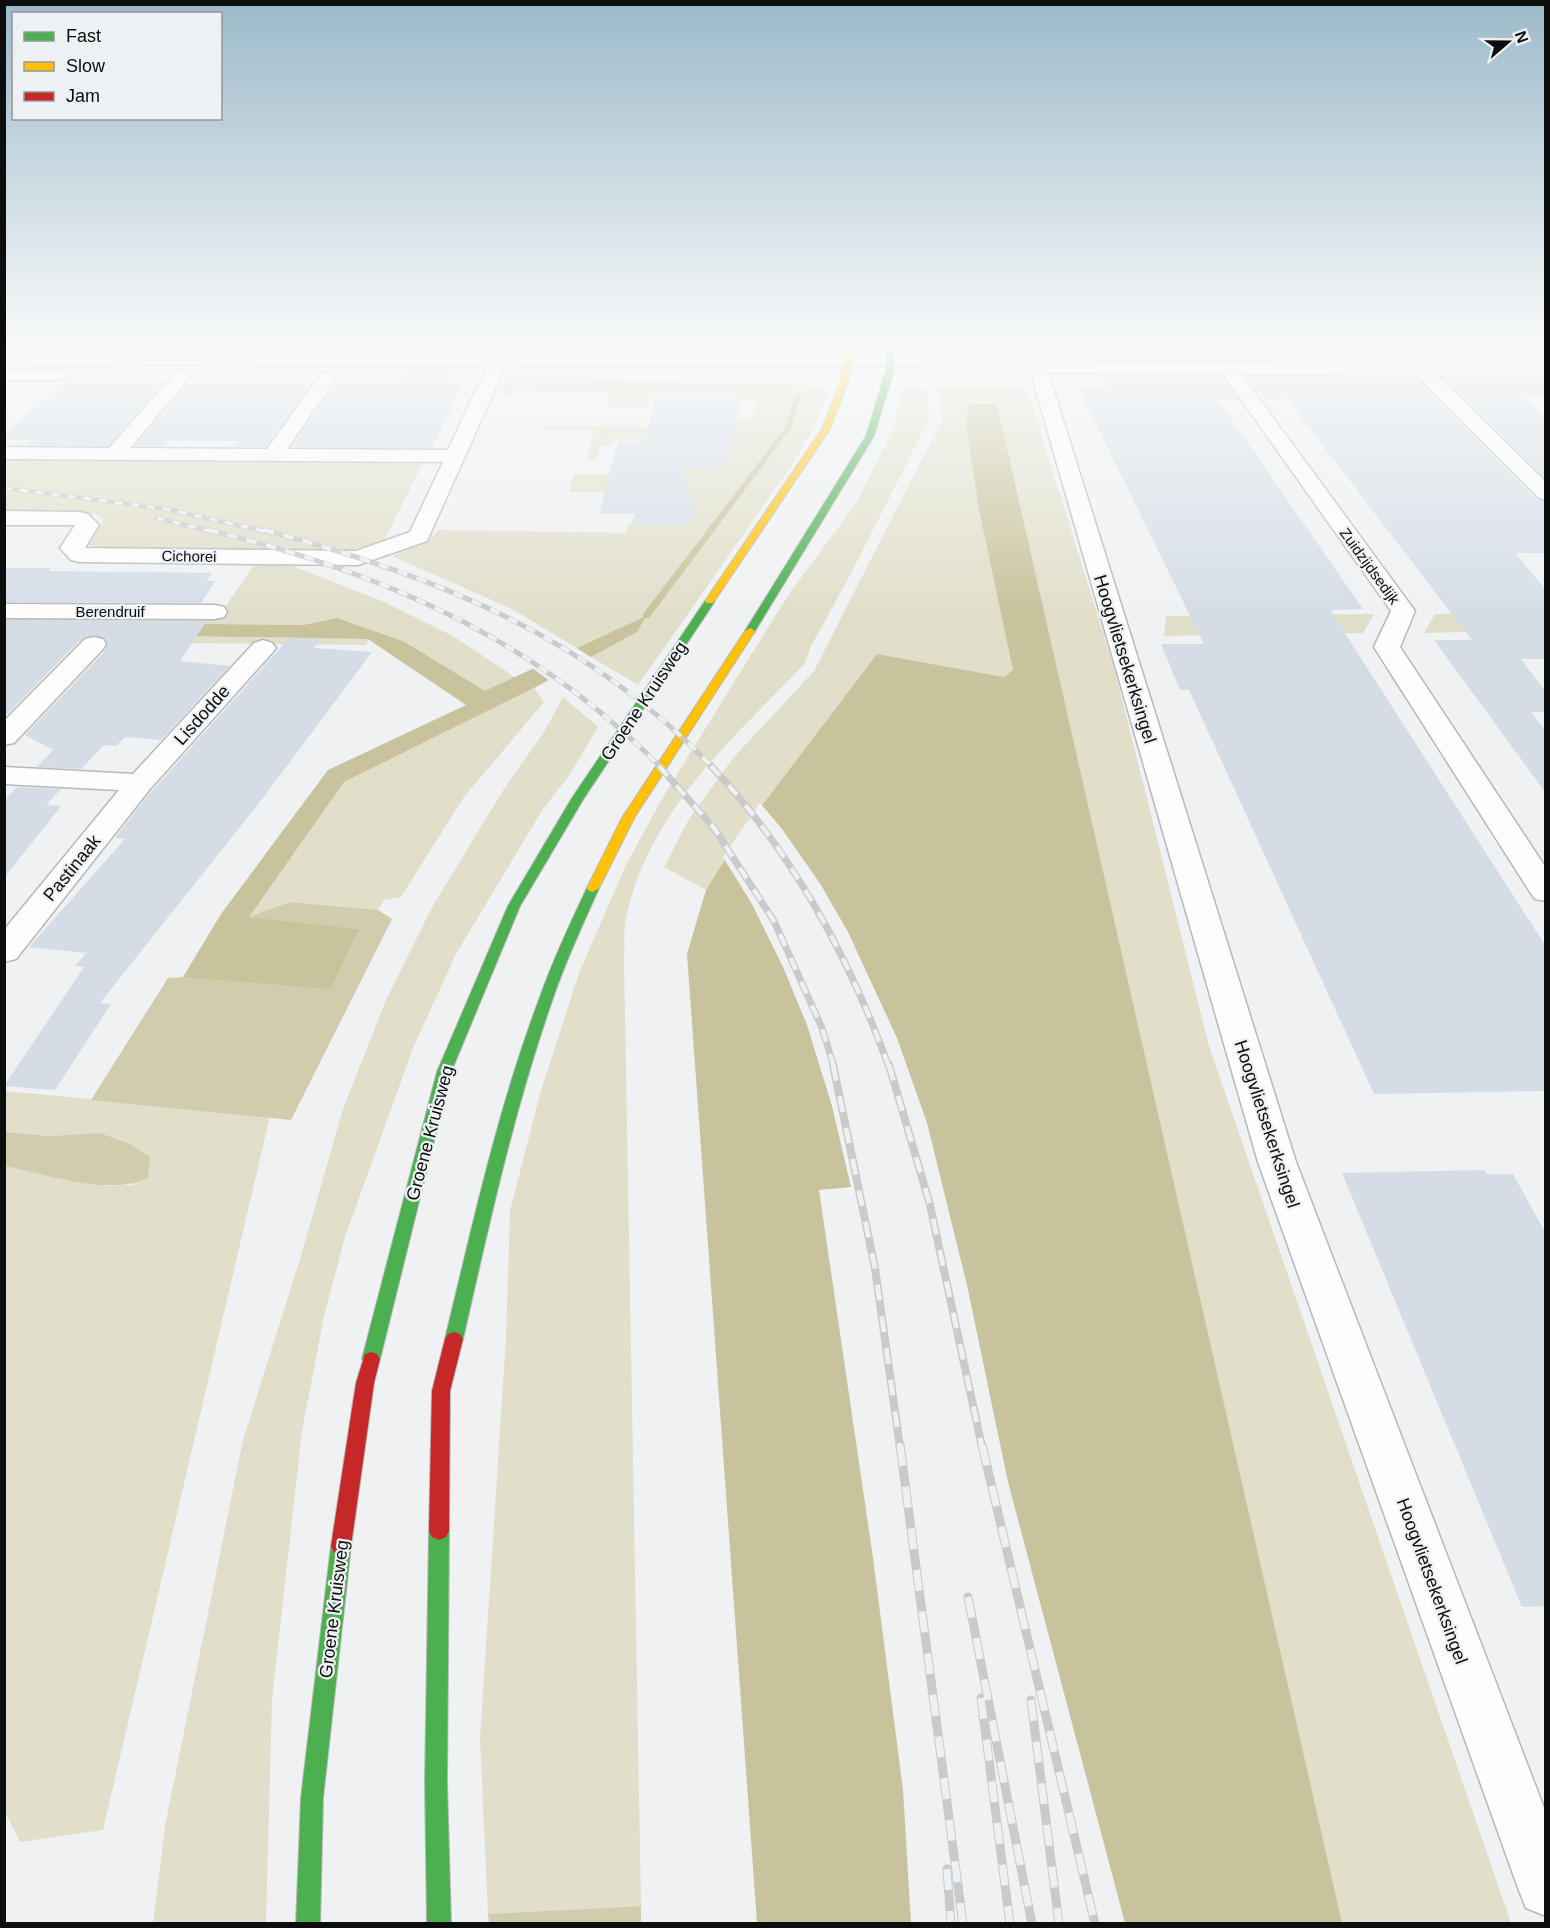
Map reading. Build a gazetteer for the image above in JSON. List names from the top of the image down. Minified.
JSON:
{"streets":{"main road":["Groene Kruisweg"],"street":["Cichorei","Zuidzijdsedijk","Berendruif","Hoogvlietsekerksingel","Lisdodde","Pastinaak"]},"crossings":[["Lisdodde","Pastinaak"]],"legend":["Fast","Slow","Jam"],"north":"right"}
